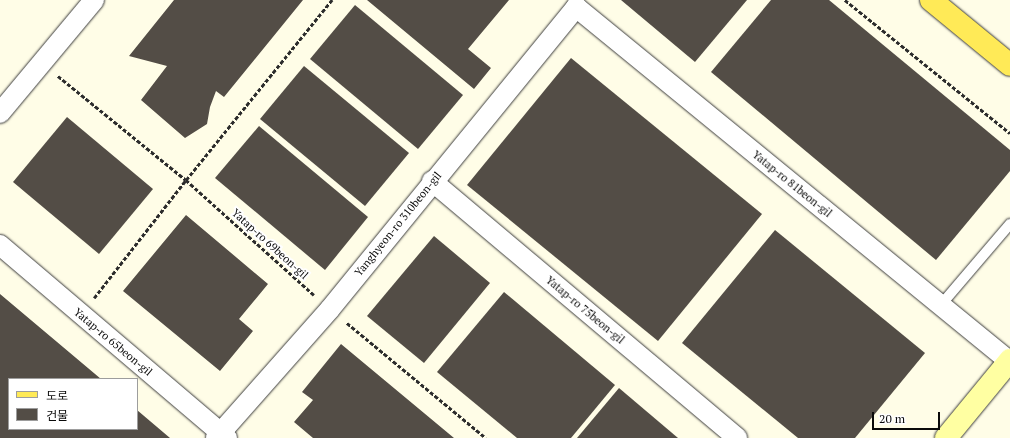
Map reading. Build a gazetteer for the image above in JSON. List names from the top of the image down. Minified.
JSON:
{"streets":{"street":["Yatap-ro 81beon-gil","Yanghyeon-ro 310beon-gil","Yatap-ro 75beon-gil","Yatap-ro 65beon-gil"],"path":["Yatap-ro 69beon-gil"]},"crossings":[["Yatap-ro 81beon-gil","Yanghyeon-ro 310beon-gil"],["Yanghyeon-ro 310beon-gil","Yatap-ro 69beon-gil"],["Yanghyeon-ro 310beon-gil","Yatap-ro 75beon-gil"],["Yanghyeon-ro 310beon-gil","Yatap-ro 65beon-gil"]],"legend":["도로","건물"],"scale_bar":"20 m"}
